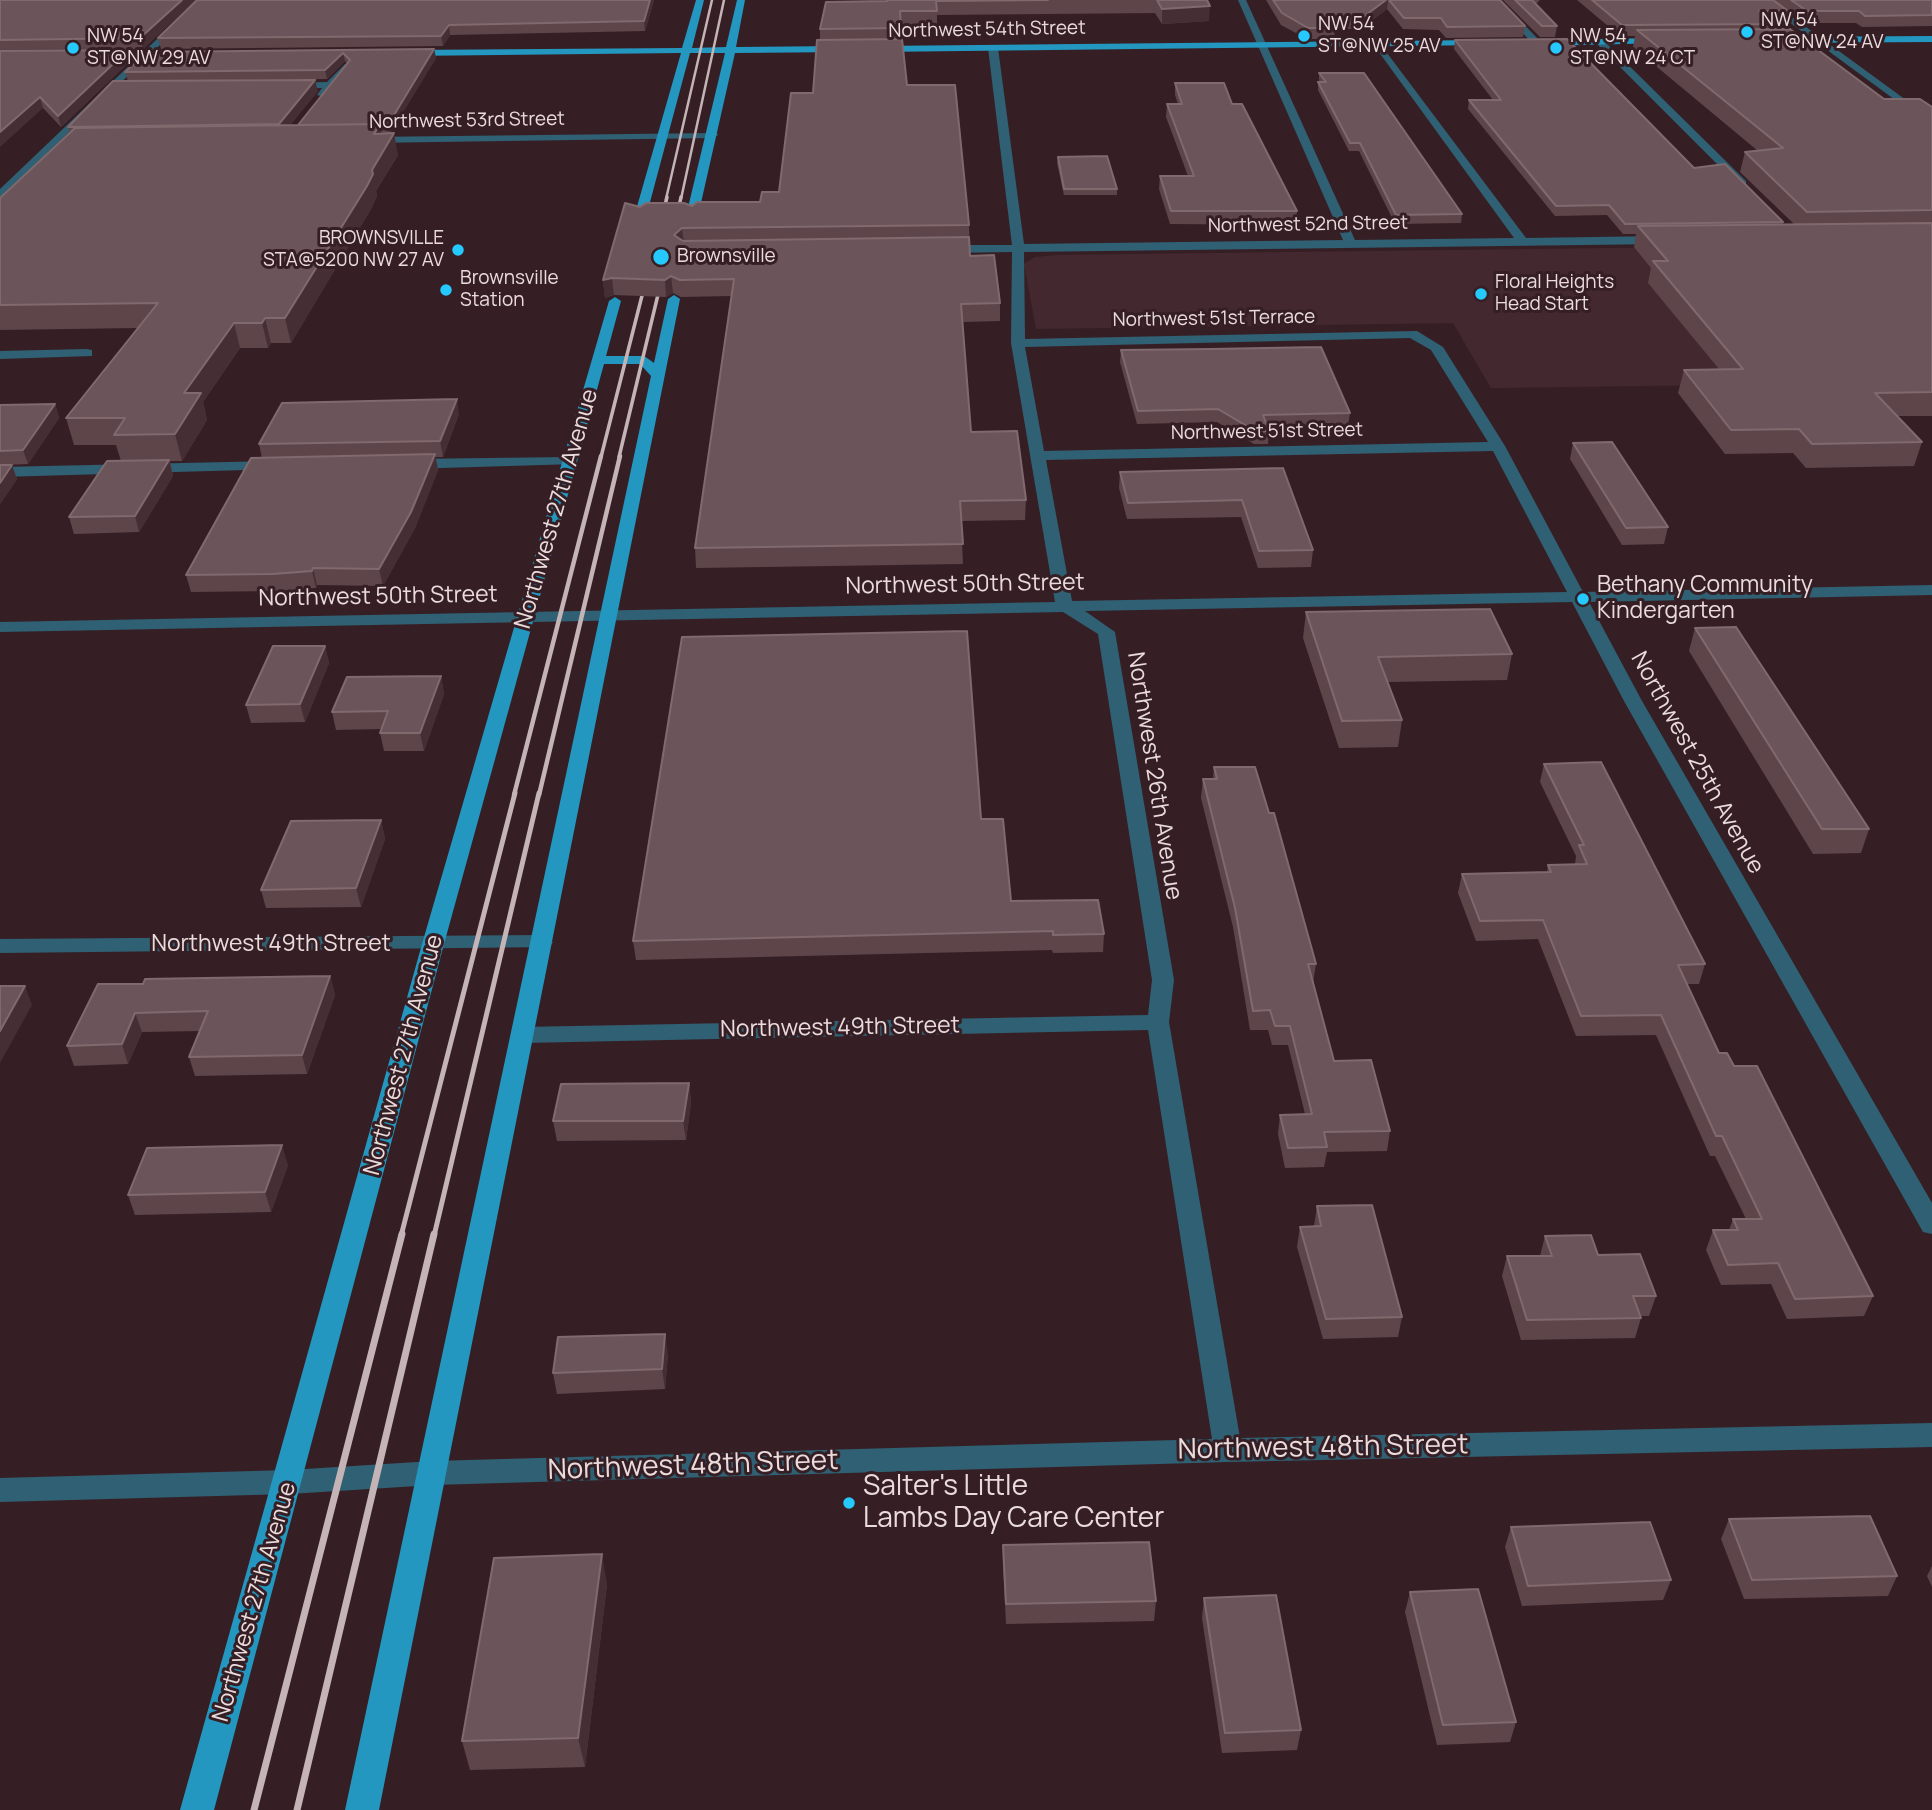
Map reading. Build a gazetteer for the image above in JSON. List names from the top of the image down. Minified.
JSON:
{"streets":{"main road":["Northwest 54th Street","Northwest 27th Avenue"],"street":["Northwest 53rd Street","Northwest 52nd Street","Northwest 51st Terrace","Northwest 51st Street","Northwest 50th Street","Northwest 25th Avenue","Northwest 26th Avenue","Northwest 49th Street","Northwest 48th Street"]},"crossings":[["Northwest 51st Terrace","Northwest 25th Avenue"],["Northwest 51st Street","Northwest 25th Avenue"],["Northwest 27th Avenue","Northwest 50th Street"],["Northwest 27th Avenue","Northwest 49th Street"],["Northwest 27th Avenue","Northwest 48th Street"],["Northwest 50th Street","Northwest 25th Avenue"],["Northwest 50th Street","Northwest 26th Avenue"],["Northwest 26th Avenue","Northwest 49th Street"],["Northwest 26th Avenue","Northwest 48th Street"]],"places":["NW 54 ST@NW 24 AV","NW 54 ST@NW 25 AV","NW 54 ST@NW 29 AV","NW 54 ST@NW 24 CT","BROWNSVILLE STA@5200 NW 27 AV","Brownsville","Brownsville Station","Floral Heights Head Start","Bethany Community Kindergarten","Salter's Little Lambs Day Care Center"]}
